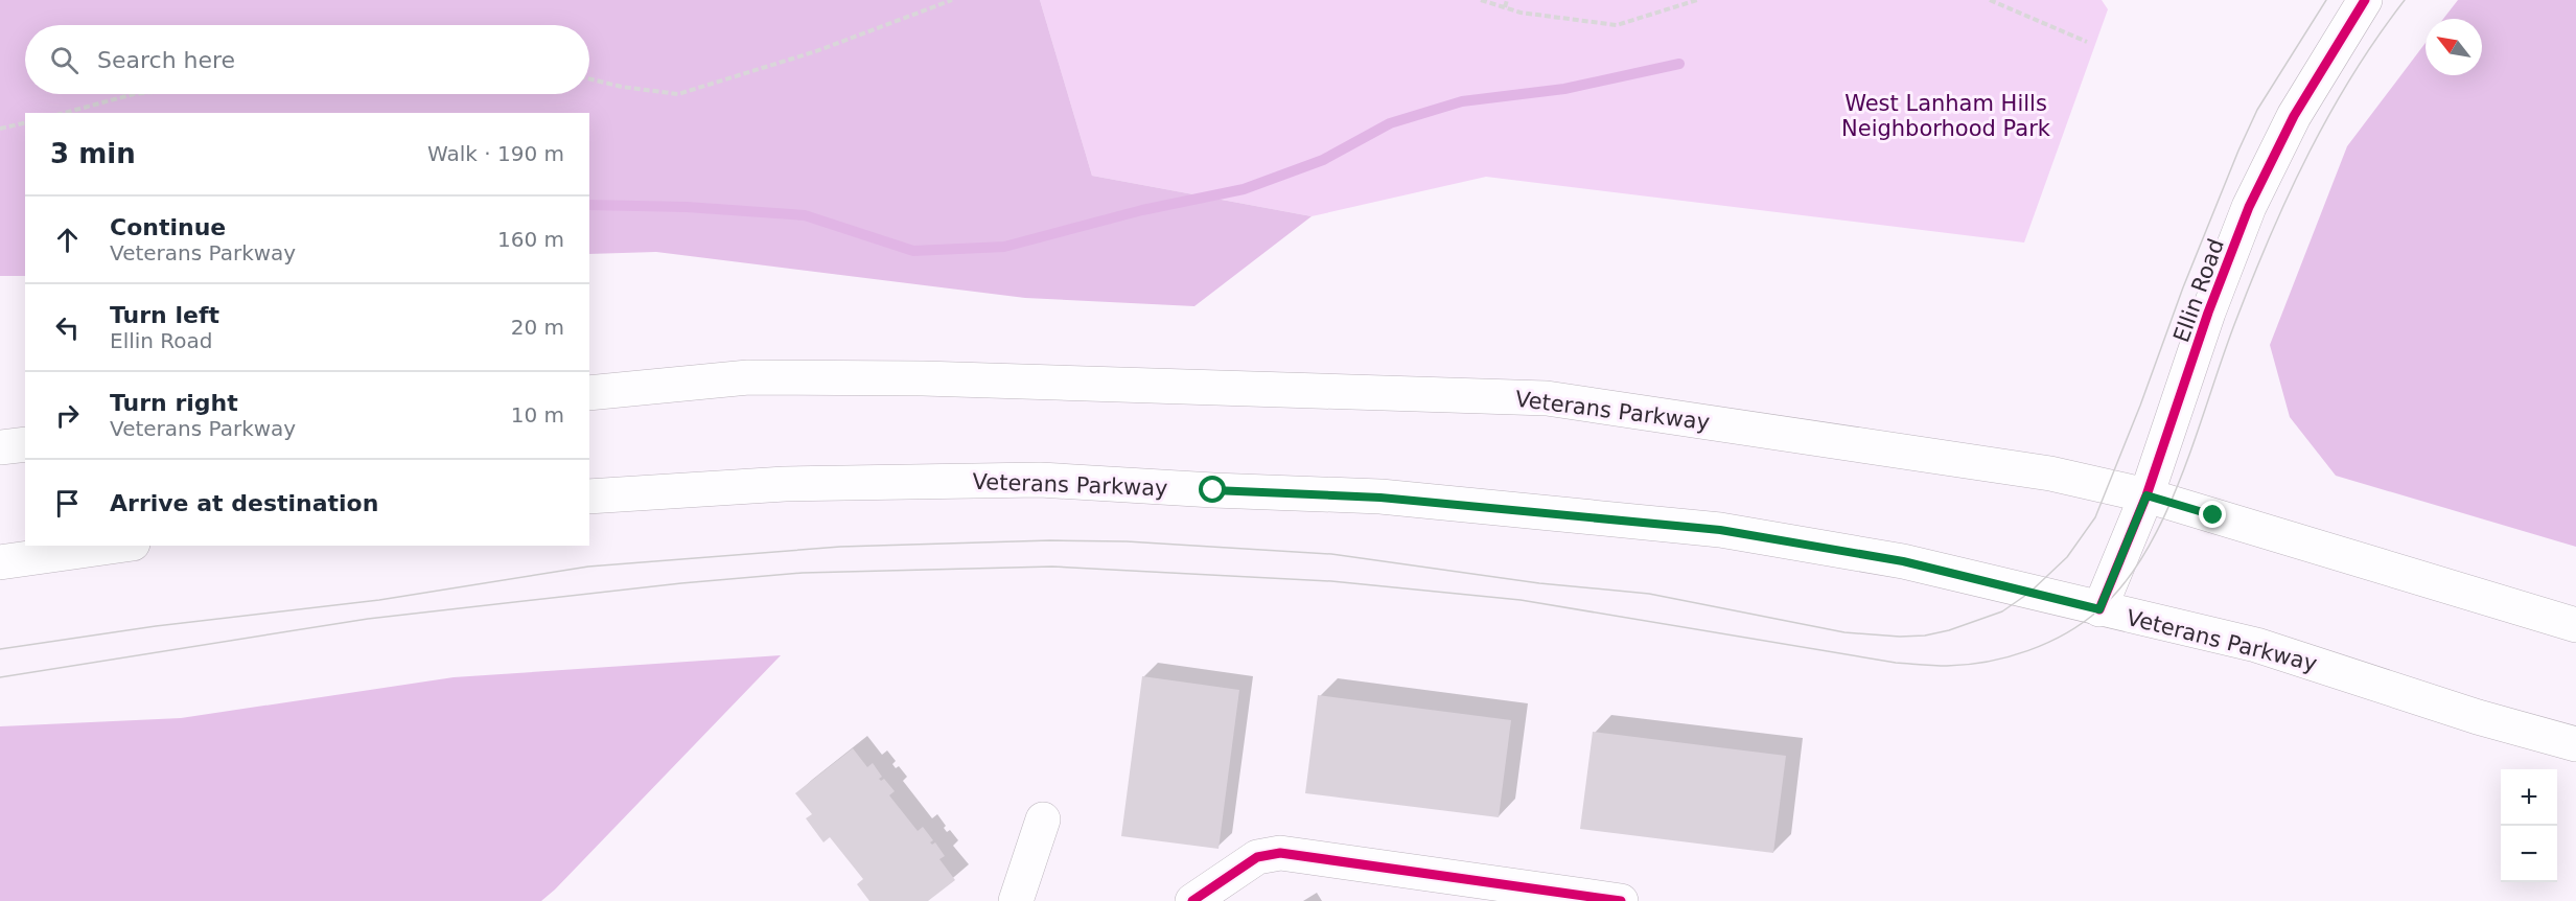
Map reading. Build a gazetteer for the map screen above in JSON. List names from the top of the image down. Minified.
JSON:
{"streets":{"main road":["Ellin Road","Veterans Parkway"]},"crossings":[["Ellin Road","Veterans Parkway"]],"parks":["West Lanham Hills Neighborhood Park"],"north":"top left","page":{"search":"Search here","heading":["3 min","Walk · 190 m"],"list":[["Continue","Veterans Parkway","160 m"],["Turn left","Ellin Road","20 m"],["Turn right","Veterans Parkway","10 m"],"Arrive at destination"],"map_buttons":["+","−"]}}
